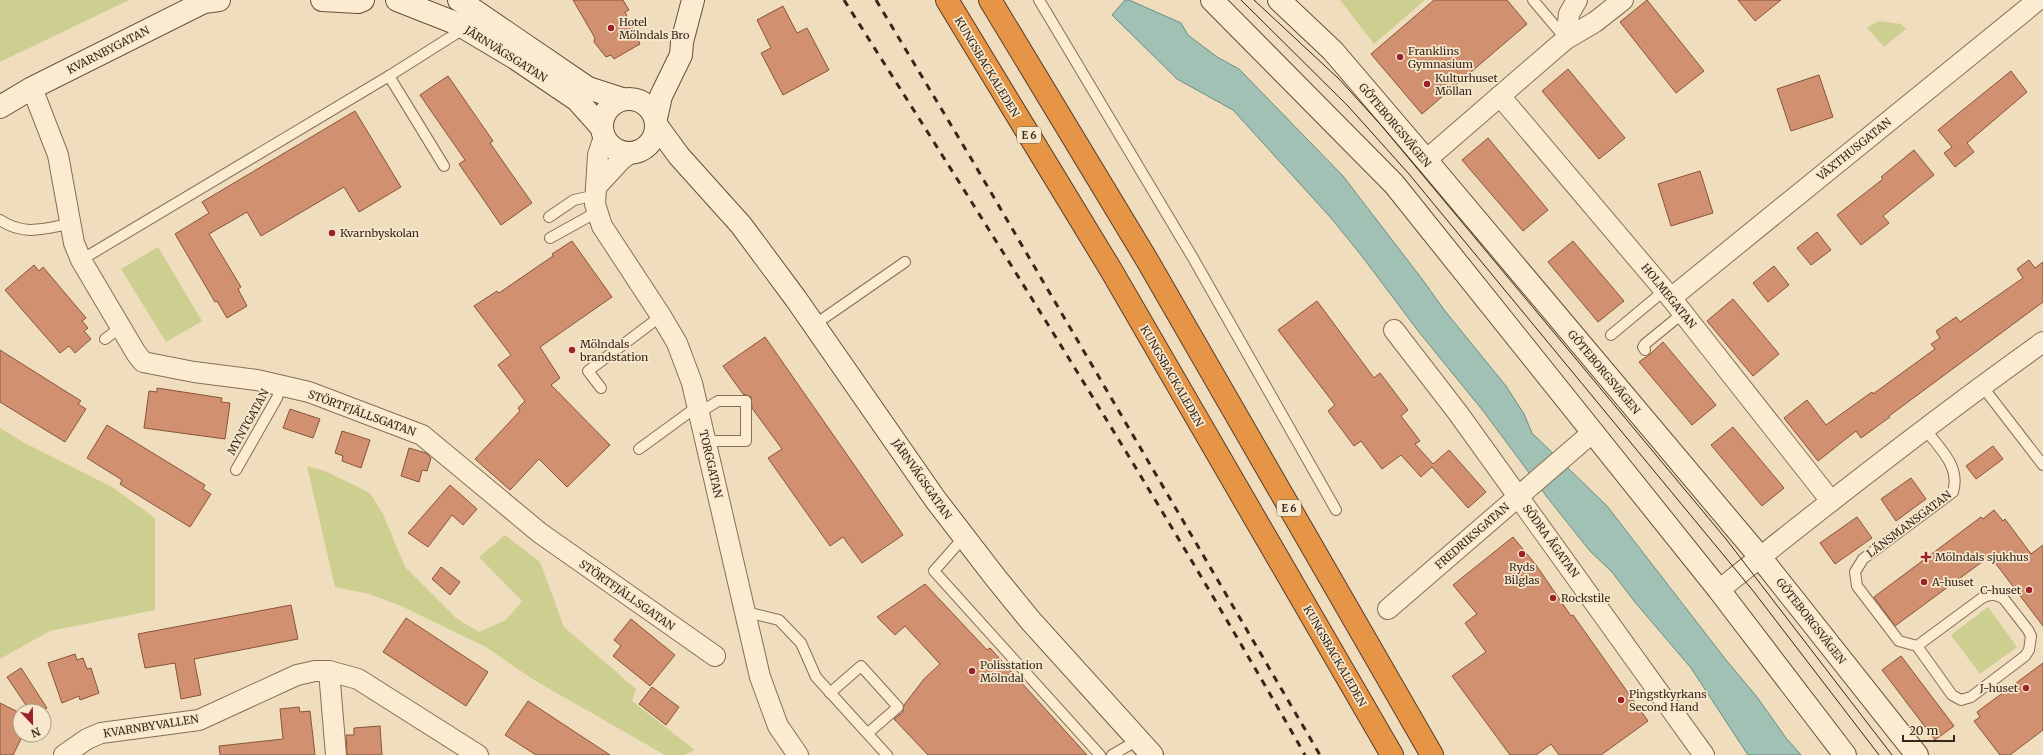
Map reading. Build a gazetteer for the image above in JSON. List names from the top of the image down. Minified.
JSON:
{"streets":{"highway":["KUNGSBACKALEDEN","E 6"],"main road":["KVARNBYGATAN","JÄRNVÄGSGATAN","GÖTEBORGSVÄGEN"],"street":["VÄXTHUSGATAN","HOLMEGATAN","STÖRTFJÄLLSGATAN","TORGGATAN","FREDRIKSGATAN","SÖDRA ÅGATAN","KVARNBYVALLEN"],"lane":["MYNTGATAN","LÄNSMANSGATAN"]},"crossings":[["KVARNBYGATAN","STÖRTFJÄLLSGATAN"],["JÄRNVÄGSGATAN","TORGGATAN"],["VÄXTHUSGATAN","HOLMEGATAN"],["STÖRTFJÄLLSGATAN","MYNTGATAN"],["FREDRIKSGATAN","SÖDRA ÅGATAN"]],"places":{"other":["Hotel Mölndals Bro","Franklins Gymnasium","Kulturhuset Möllan","Kvarnbyskolan","Mölndals brandstation","Ryds Bilglas","A-huset","C-huset","Rockstile","Polisstation Mölndal","J-huset","Pingstkyrkans Second Hand"],"health":["Mölndals sjukhus"]},"scale_bar":"20 m","north":"bottom"}
